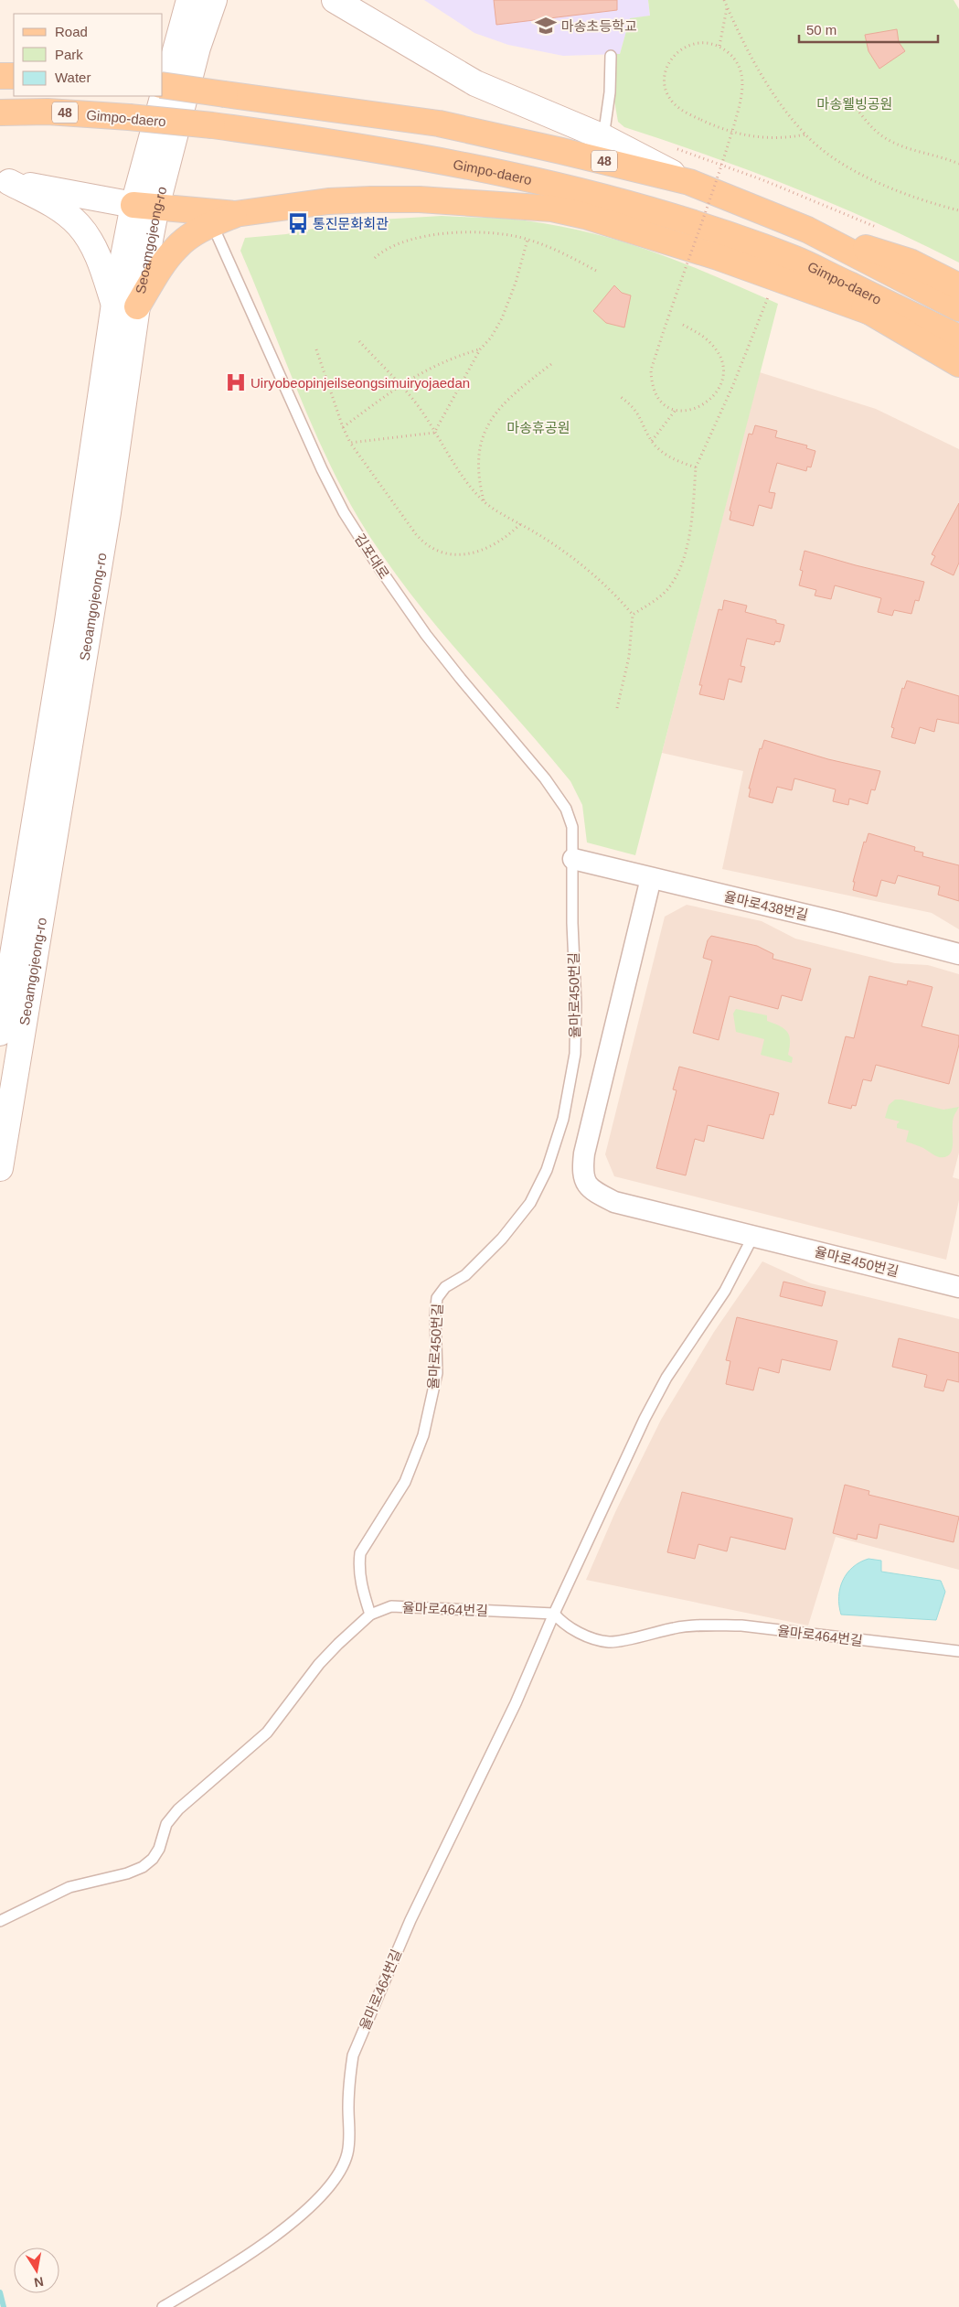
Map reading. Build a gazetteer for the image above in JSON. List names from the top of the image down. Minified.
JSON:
{"streets":{"main road":["48","Gimpo-daero","Seoamgojeong-ro"],"street":["율마로438번길","율마로450번길"],"lane":["김포대로","율마로464번길"]},"crossings":[["김포대로","율마로438번길"],["김포대로","율마로450번길"],["율마로438번길","율마로450번길"],["율마로450번길","율마로464번길"]],"parks":["마송웰빙공원","마송휴공원"],"places":{"school or university":["마송초등학교"],"bus stop":["통진문화회관"],"hospital":["Uiryobeopinjeilseongsimuiryojaedan"]},"legend":["Road","Park","Water"],"scale_bar":"50 m","north":"bottom"}
